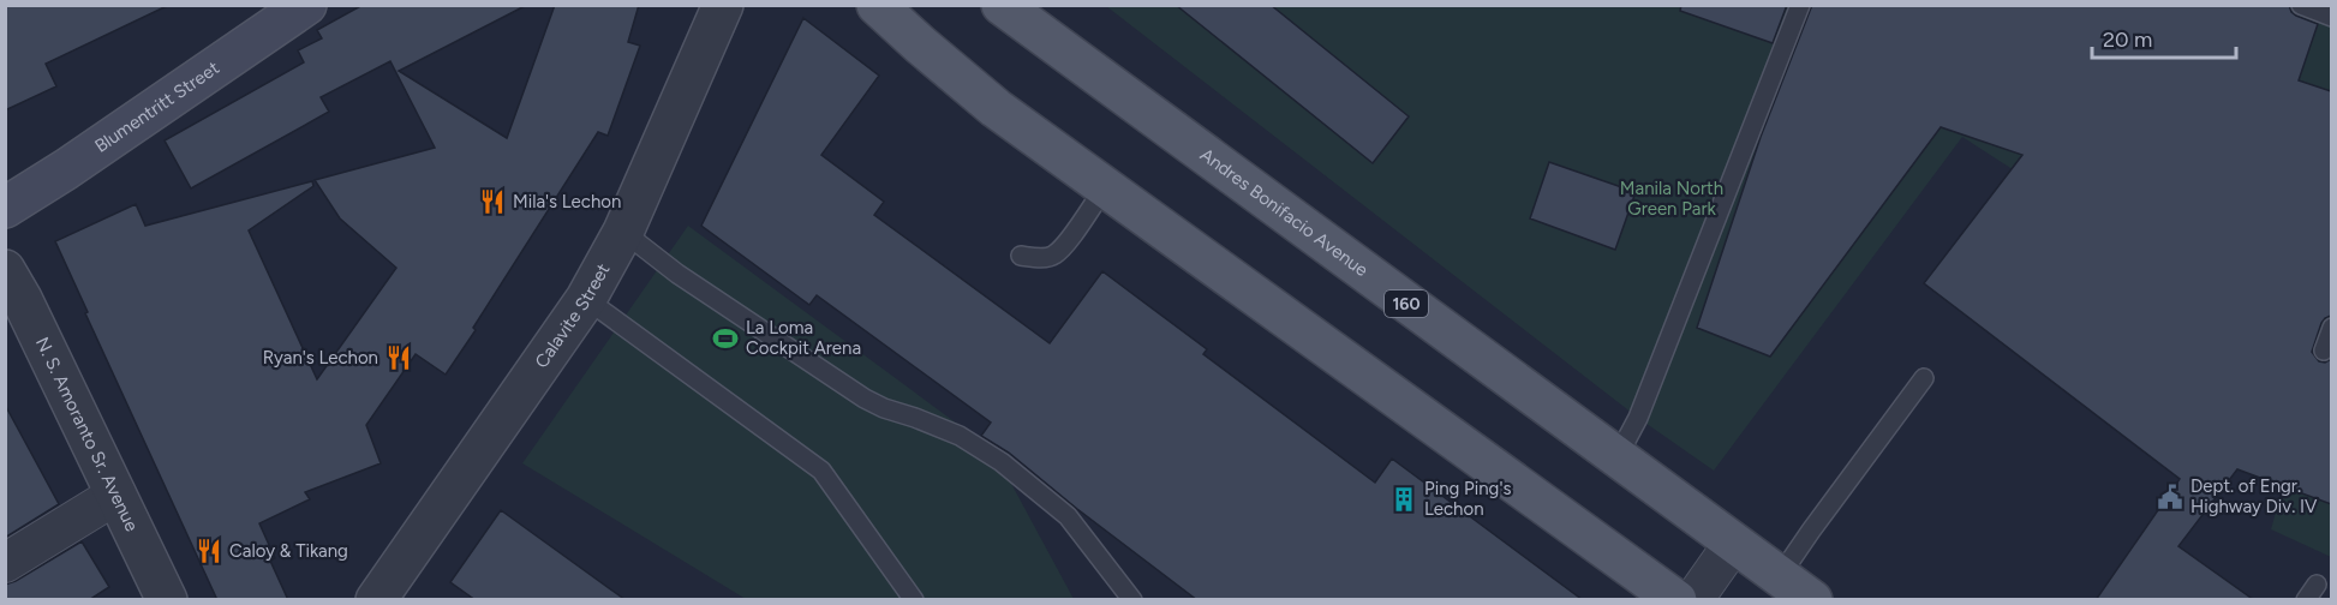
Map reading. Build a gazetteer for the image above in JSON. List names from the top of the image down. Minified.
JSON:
{"streets":{"main road":["Blumentritt Street","Andres Bonifacio Avenue","160"],"street":["Calavite Street","N. S. Amoranto Sr. Avenue"]},"parks":["Manila North Green Park"],"places":{"restaurant":["Mila's Lechon","Ryan's Lechon","Caloy & Tikang"],"sports":["La Loma Cockpit Arena"],"public building":["Dept. of Engr. Highway Div. IV"],"building":["Ping Ping's Lechon"]},"scale_bar":"20 m"}
